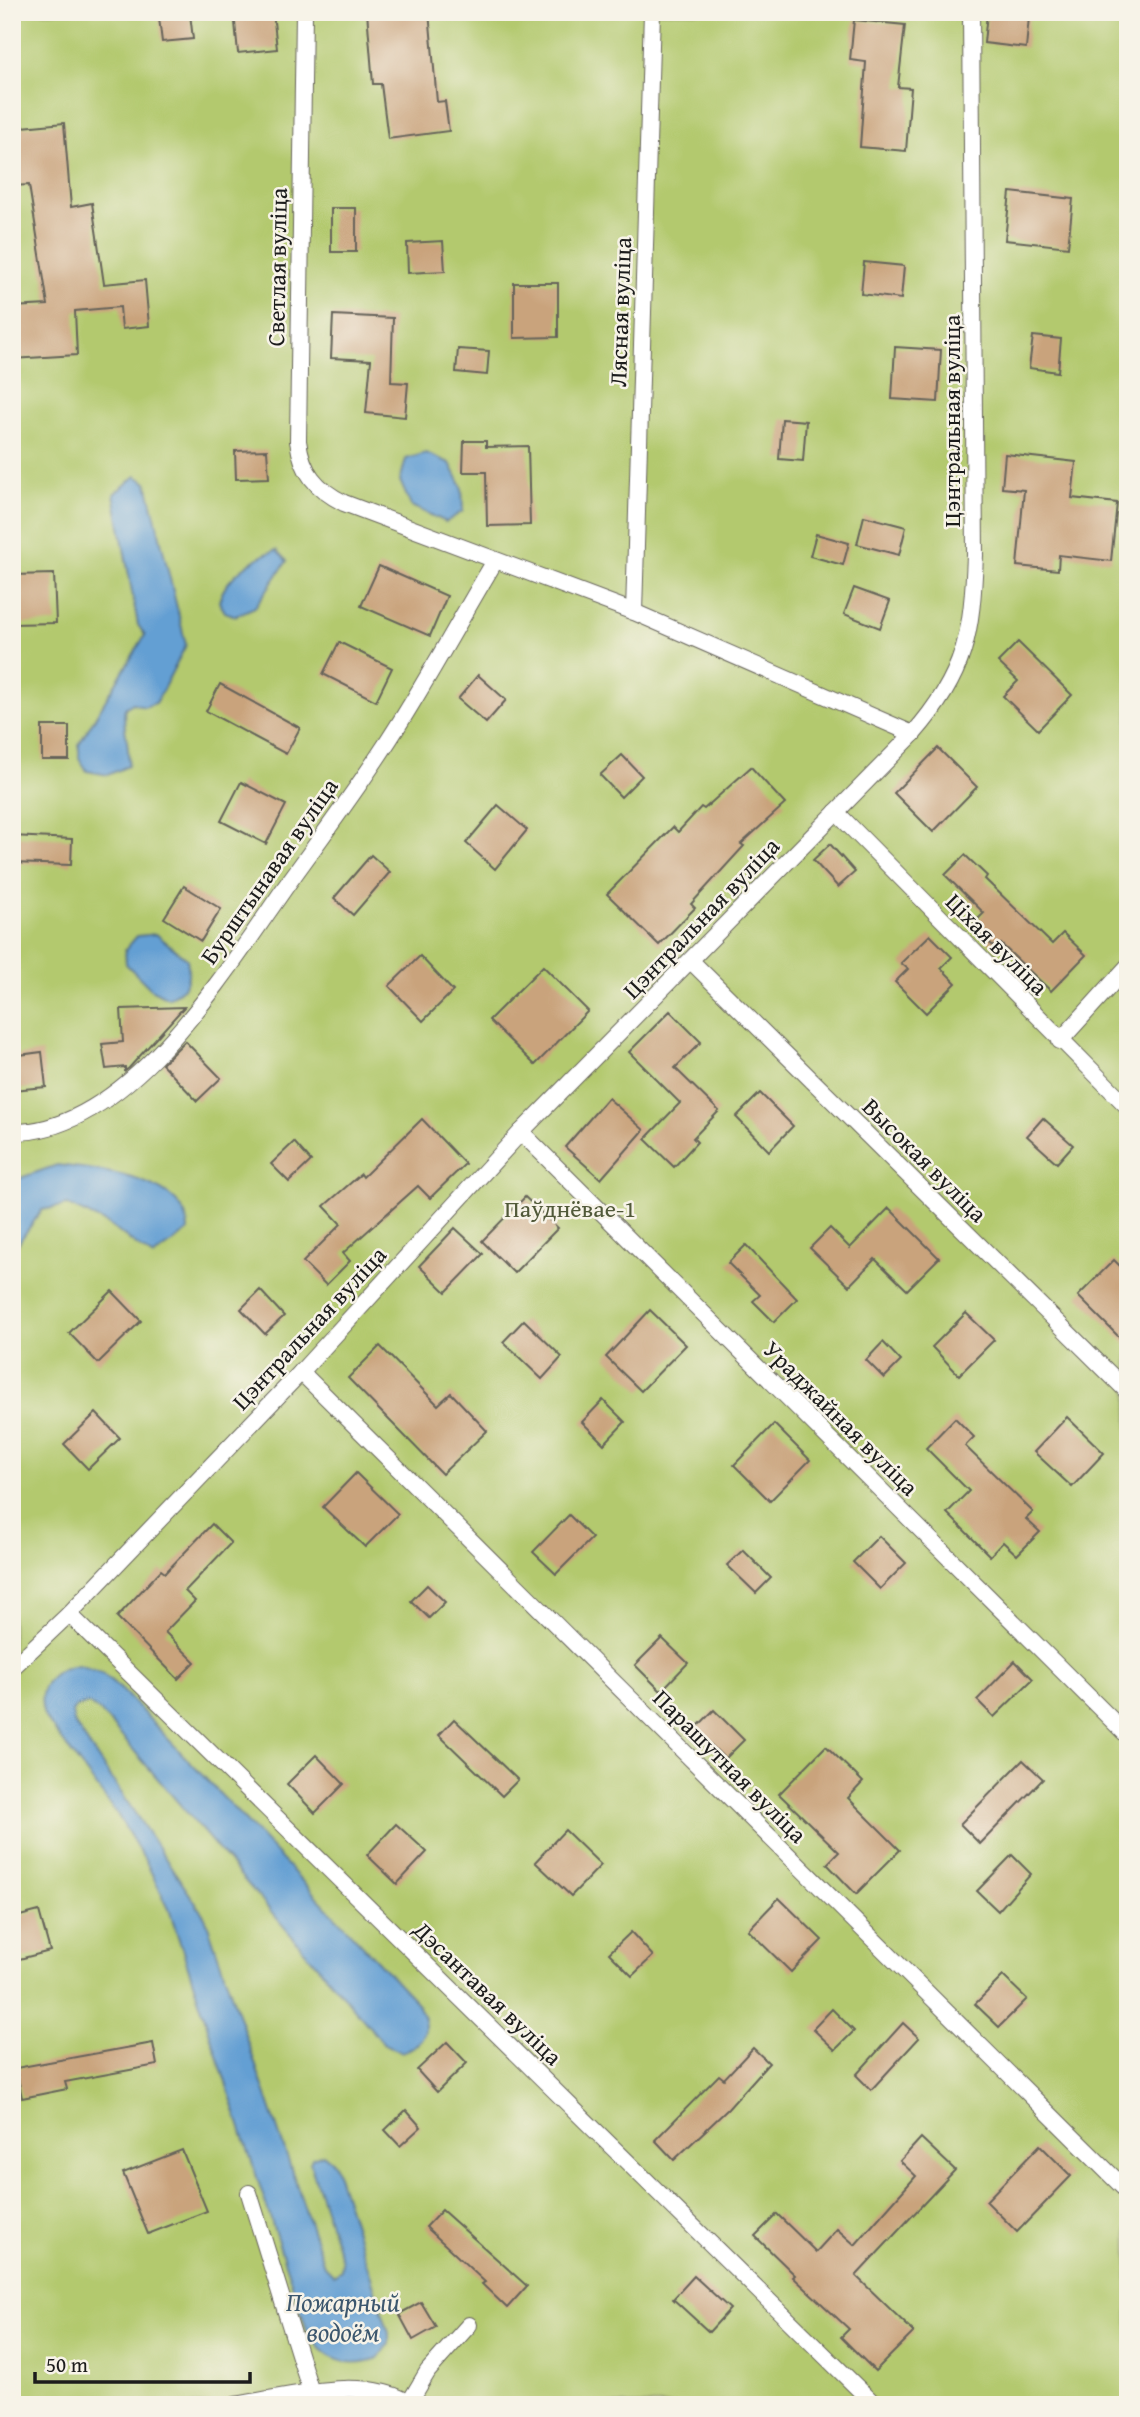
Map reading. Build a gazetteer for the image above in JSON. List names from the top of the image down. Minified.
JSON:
{"streets":{"lane":["Светлая вуліца","Лясная вуліца","Цэнтральная вуліца","Бурштынавая вуліца","Ціхая вуліца","Высокая вуліца","Ураджайная вуліца","Парашутная вуліца","Дэсантавая вуліца"]},"crossings":[["Светлая вуліца","Лясная вуліца"],["Светлая вуліца","Цэнтральная вуліца"],["Светлая вуліца","Бурштынавая вуліца"],["Цэнтральная вуліца","Ціхая вуліца"],["Цэнтральная вуліца","Высокая вуліца"],["Цэнтральная вуліца","Ураджайная вуліца"],["Цэнтральная вуліца","Парашутная вуліца"],["Цэнтральная вуліца","Дэсантавая вуліца"]],"water":["Пожарный водоём"],"parks":["Паўднёвае-1"],"scale_bar":"50 m"}
